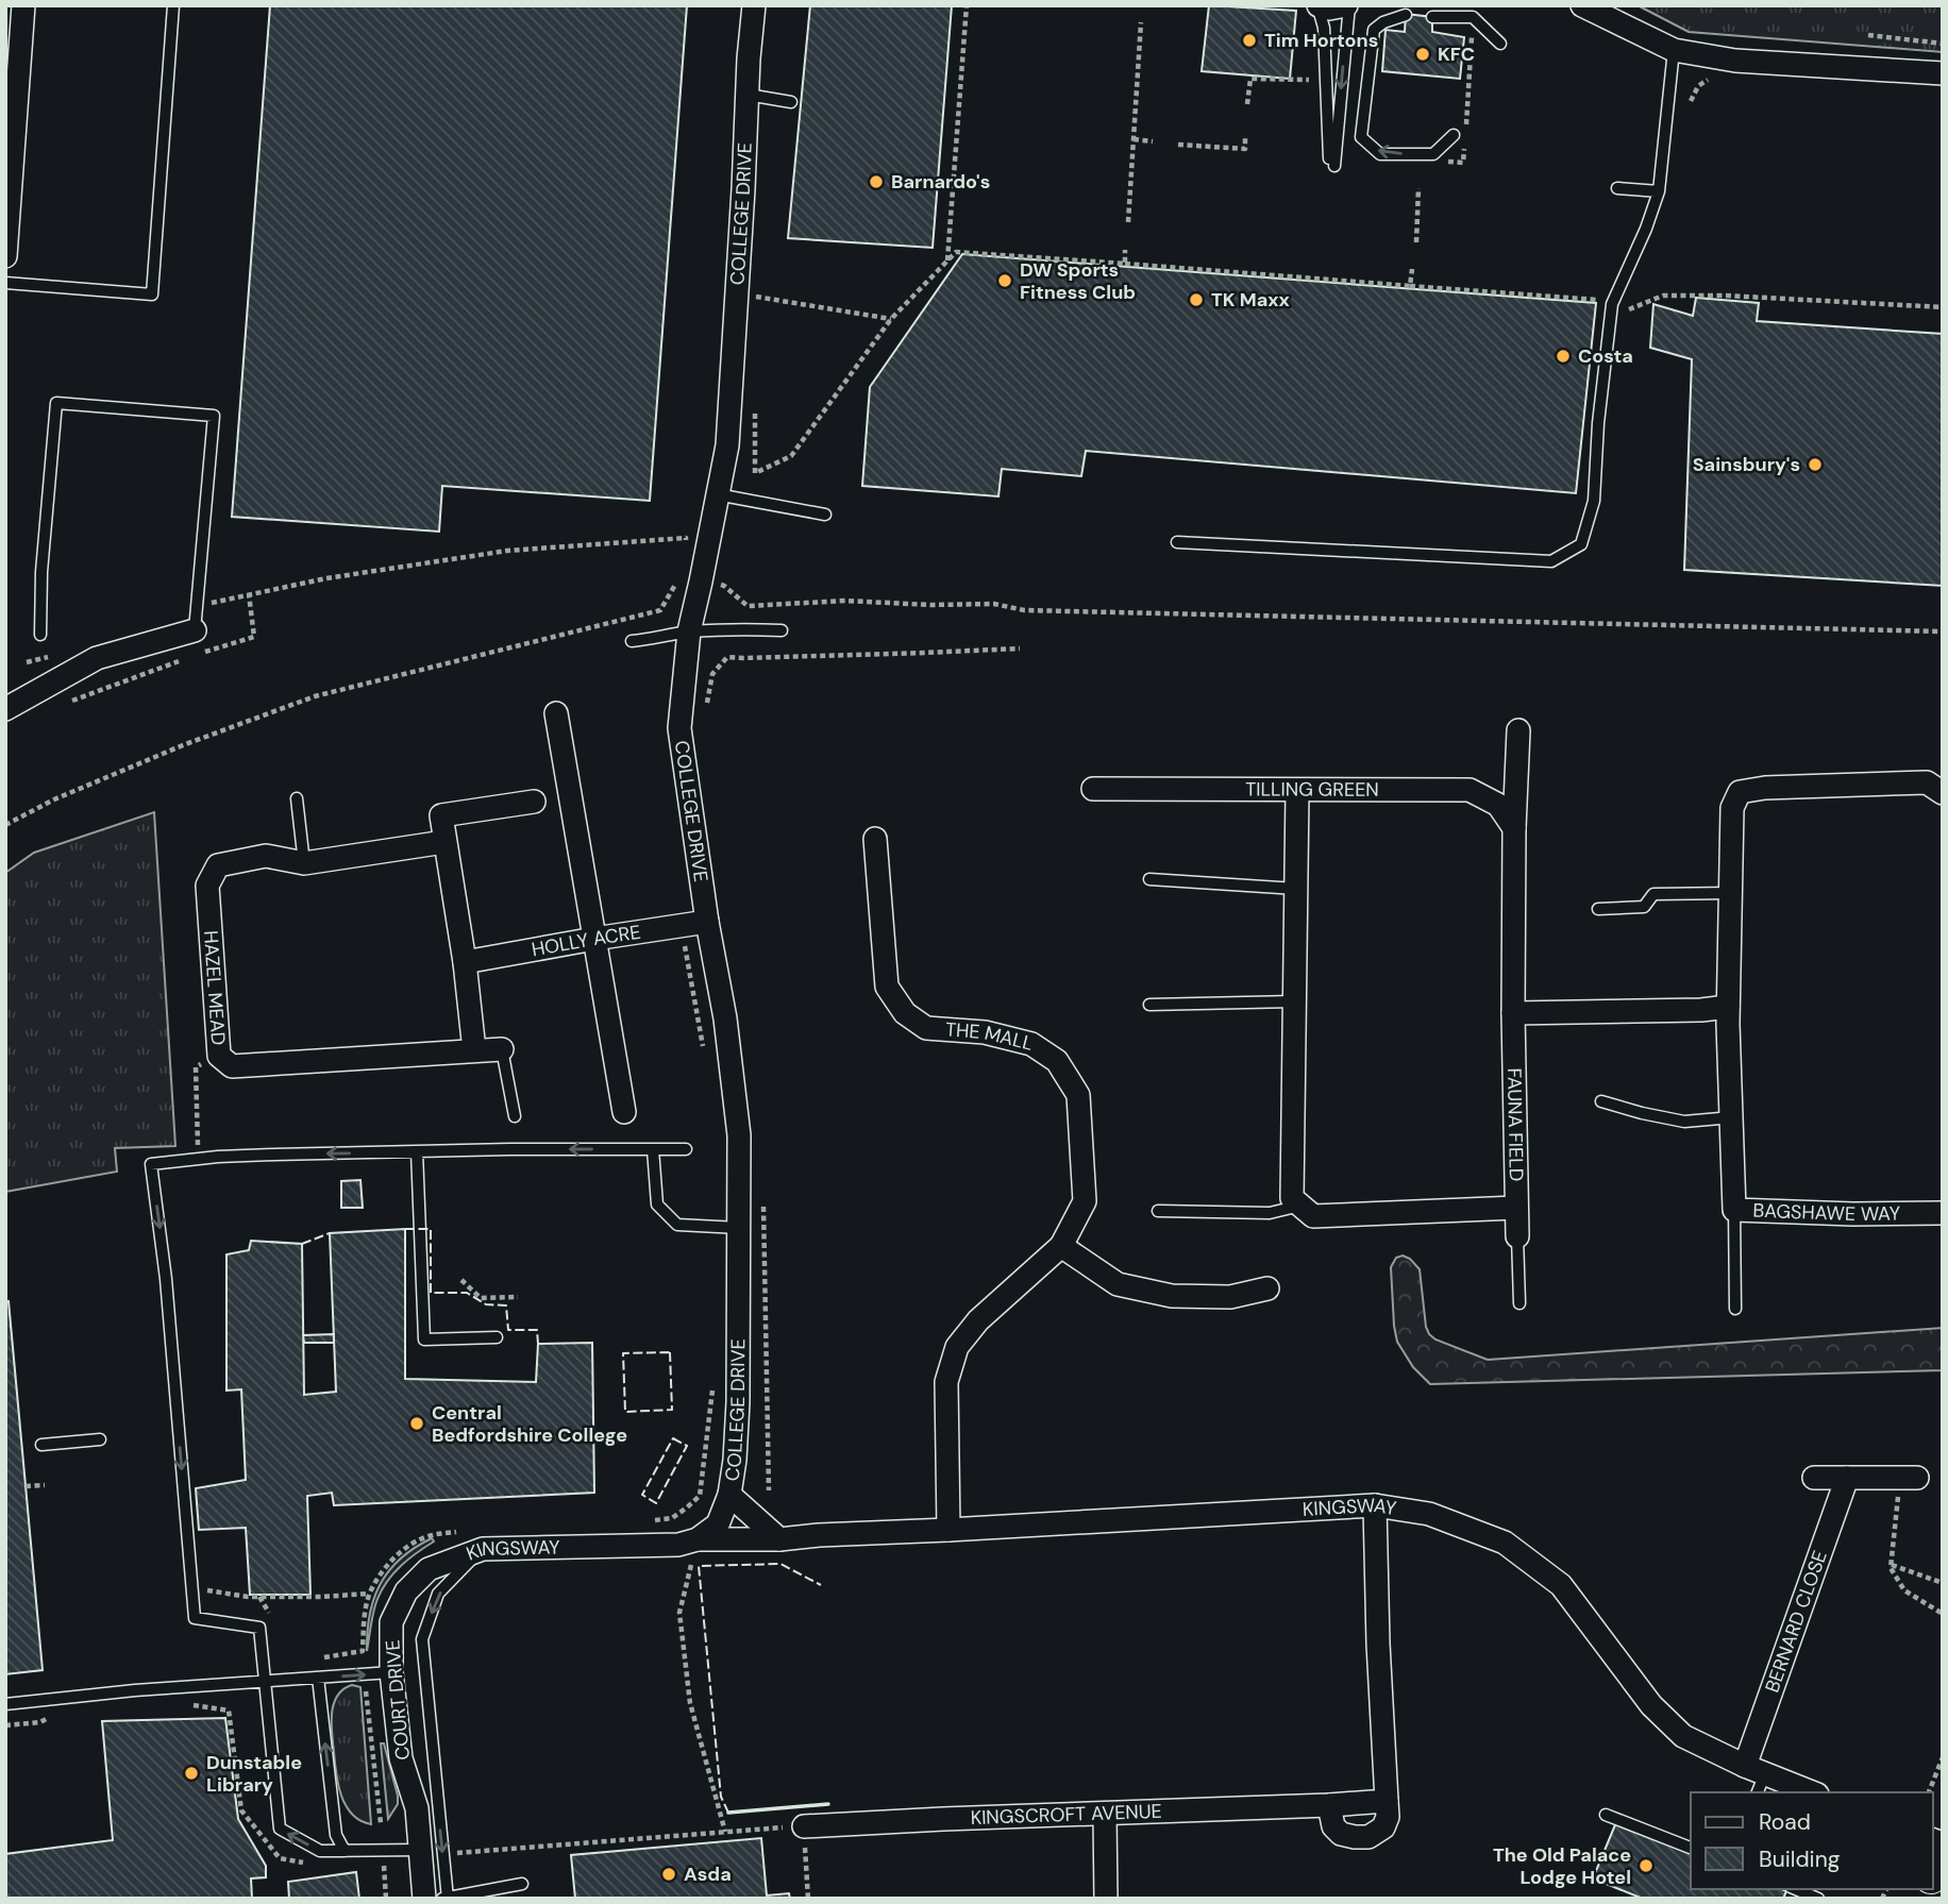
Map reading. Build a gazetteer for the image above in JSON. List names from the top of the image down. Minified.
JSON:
{"streets":{"street":["COLLEGE DRIVE","TILLING GREEN","HOLLY ACRE","HAZEL MEAD","THE MALL","FAUNA FIELD","BAGSHAWE WAY","KINGSWAY","BERNARD CLOSE","COURT DRIVE","KINGSCROFT AVENUE"]},"crossings":[["COLLEGE DRIVE","HOLLY ACRE"],["COLLEGE DRIVE","KINGSWAY"],["THE MALL","KINGSWAY"],["KINGSWAY","BERNARD CLOSE"],["KINGSWAY","COURT DRIVE"]],"places":["Tim Hortons","KFC","Barnardo's","DW Sports Fitness Club","TK Maxx","Costa","Sainsbury's","Central Bedfordshire College","Dunstable Library","The Old Palace Lodge Hotel","Asda"],"legend":["Road","Building"]}
